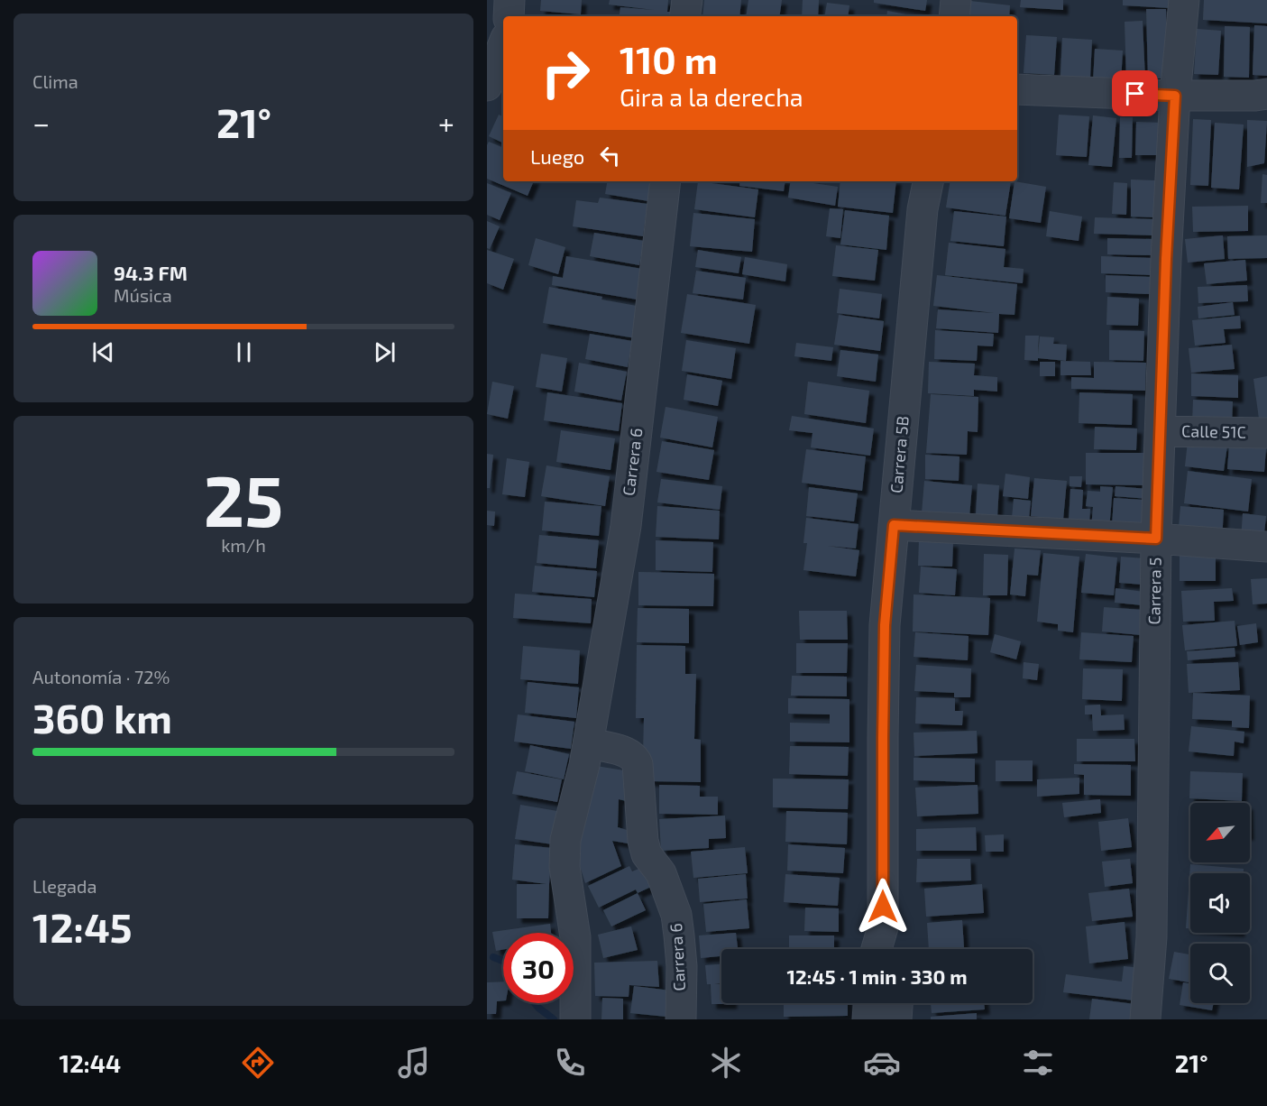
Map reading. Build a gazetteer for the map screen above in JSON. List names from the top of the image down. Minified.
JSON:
{"streets":{"street":["Calle 51C","Carrera 5B","Carrera 6","Carrera 5"]},"crossings":[["Calle 51C","Carrera 5"]],"north":"bottom left","page":{"tile":["Clima",["25","km/h"],["Autonomía · 72%","360 km"],["Llegada","12:45"]],"turn":["110 m","Gira a la derecha"],"heat":["−","21°","+"],"then":"Luego","song":["94.3 FM","Música"],"limit":"30","trip":"12:45 · 1 min · 330 m","tabs":["12:44","21°"]}}
